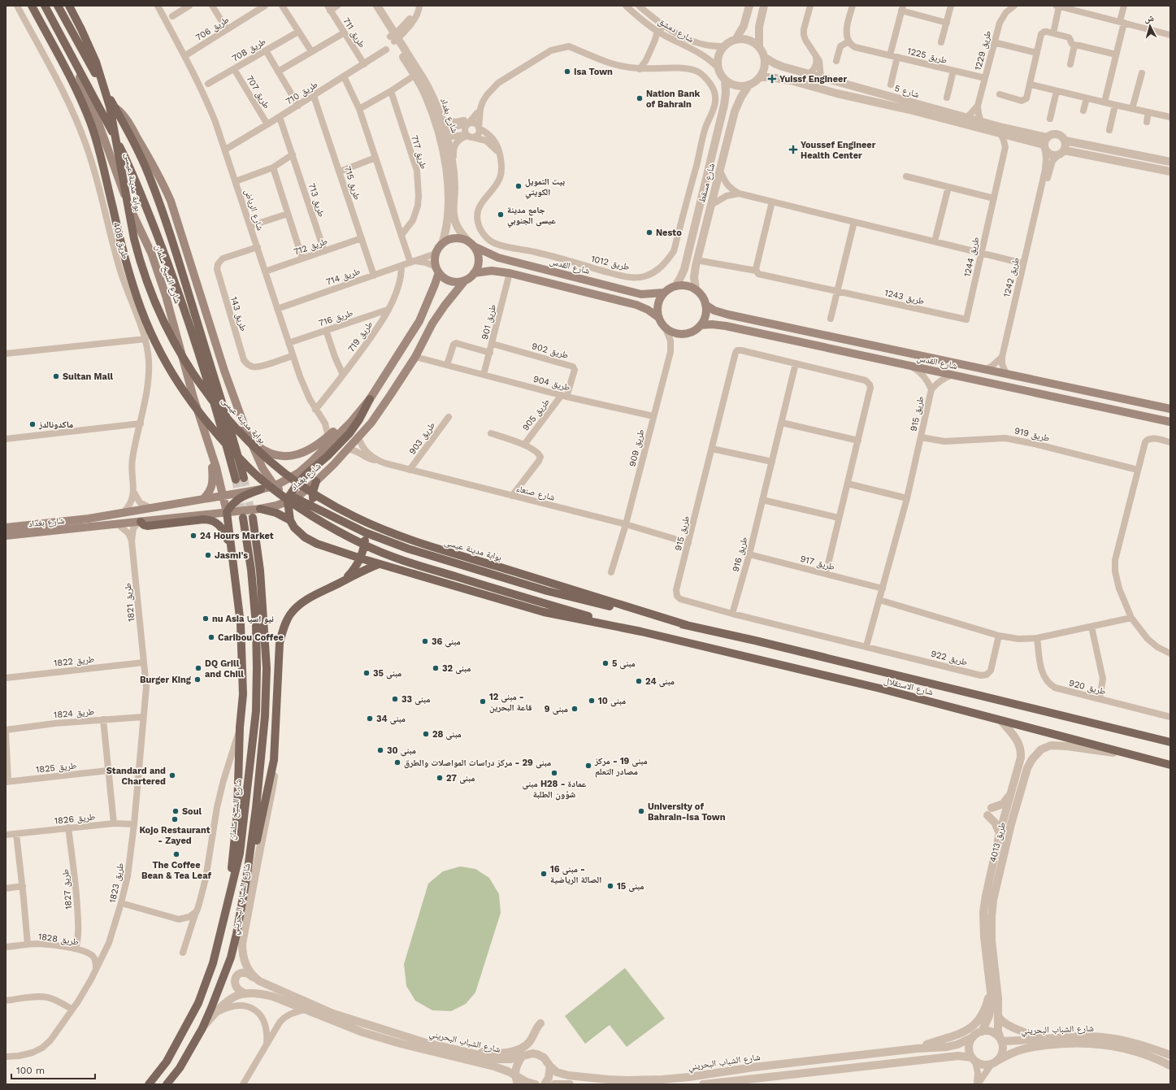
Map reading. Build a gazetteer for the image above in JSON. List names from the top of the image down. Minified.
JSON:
{"streets":{"main road":["شارع بغداد","بوابة مدينة عيسى","شارع القدس","شارع الشيخ سلمان","شارع الاستقلال"],"street":["طريق 706","شارع دمشق","طريق 711","طريق 708","طريق 1229","طريق 1225","شارع 5","طريق 707","طريق 710","طريق 717","طريق 715","شارع مسقط","طريق 713","شارع الرياض","طريق 408","طريق 712","طريق 1244","طريق 1012","طريق 714","طريق 1242","طريق 1243","طريق 143","طريق 716","طريق 901","طريق 719","طريق 902","طريق 904","طريق 915","طريق 905","طريق 919","طريق 903","طريق 909","شارع صنعاء","طريق 916","طريق 917","طريق 1821","طريق 922","طريق 1822","طريق 920","طريق 1824","طريق 1825","طريق 1826","طريق 4013","طريق 1823","طريق 1827","شارع الشباب البحريني","طريق 1828"]},"crossings":[["طريق 706","شارع الرياض"],["شارع دمشق","شارع 5"],["شارع دمشق","شارع مسقط"],["طريق 711","طريق 710"],["طريق 708","طريق 707"],["طريق 1229","طريق 1225"],["طريق 1229","شارع 5"],["شارع 5","شارع مسقط"],["شارع 5","طريق 1242"],["طريق 707","طريق 710"],["طريق 710","طريق 715"],["طريق 710","طريق 713"],["طريق 710","شارع الرياض"],["شارع بغداد","شارع القدس"],["شارع بغداد","شارع الشيخ سلمان"],["شارع بغداد","طريق 714"],["شارع بغداد","طريق 904"],["شارع بغداد","شارع صنعاء"],["شارع بغداد","طريق 1821"],["بوابة مدينة عيسى","شارع الاستقلال"],["طريق 715","طريق 712"],["طريق 715","طريق 714"],["شارع مسقط","شارع القدس"],["شارع مسقط","طريق 1243"],["شارع مسقط","طريق 909"],["طريق 713","طريق 712"],["شارع الرياض","طريق 712"],["شارع الرياض","طريق 714"],["شارع الرياض","طريق 143"],["شارع الرياض","طريق 716"],["شارع الرياض","طريق 719"],["طريق 1244","طريق 1243"],["شارع القدس","طريق 714"],["شارع القدس","طريق 1242"],["شارع القدس","طريق 915"],["شارع القدس","طريق 909"],["طريق 714","طريق 719"],["طريق 716","طريق 719"],["طريق 901","طريق 902"],["طريق 901","طريق 904"],["طريق 902","طريق 904"],["طريق 902","طريق 905"],["طريق 904","طريق 905"],["طريق 904","طريق 909"],["طريق 915","طريق 919"],["طريق 915","شارع صنعاء"],["طريق 915","طريق 916"],["طريق 915","طريق 917"],["طريق 915","طريق 922"],["طريق 905","شارع صنعاء"],["طريق 903","شارع صنعاء"],["طريق 909","شارع صنعاء"],["طريق 916","طريق 917"],["طريق 1821","طريق 1822"],["طريق 1821","طريق 1823"],["طريق 1822","طريق 1823"],["شارع الاستقلال","طريق 4013"],["طريق 1824","طريق 1823"],["طريق 1826","طريق 1823"],["طريق 1826","طريق 1827"],["طريق 4013","شارع الشباب البحريني"],["طريق 1823","طريق 1828"],["طريق 1827","طريق 1828"]],"places":{"other":["Isa Town","Nation Bank of Bahrain","بيت التمويل الكويتي","جامع مدينة عيسى الجنوبي","Nesto","Sultan Mall","ماكدونالدز","24 Hours Market","Jasmi's","nu Asia نيو اسيا","Caribou Coffee","مبنى 36","مبنى 5","DQ Grill and Chill","مبنى 32","مبنى 35","Burger King","مبنى 24","مبنى 33","مبنى 10","مبنى 12 - قاعة البحرين","مبنى 9","مبنى 34","مبنى 28","مبنى 30","مبنى 29 - مركز دراسات المواصلات والطرق","مبنى 19 - مركز مصادر التعلم","مبنى H28 - عمادة شؤون الطلبة","Standard and Chartered","مبنى 27","Soul","University of Bahrain-Isa Town","Kojo Restaurant - Zayed","The Coffee Bean & Tea Leaf","مبنى 16 - الصالة الرياضية","مبنى 15"],"health":["Yuissf Engineer","Youssef Engineer Health Center"]},"scale_bar":"100 m","north":"top"}
